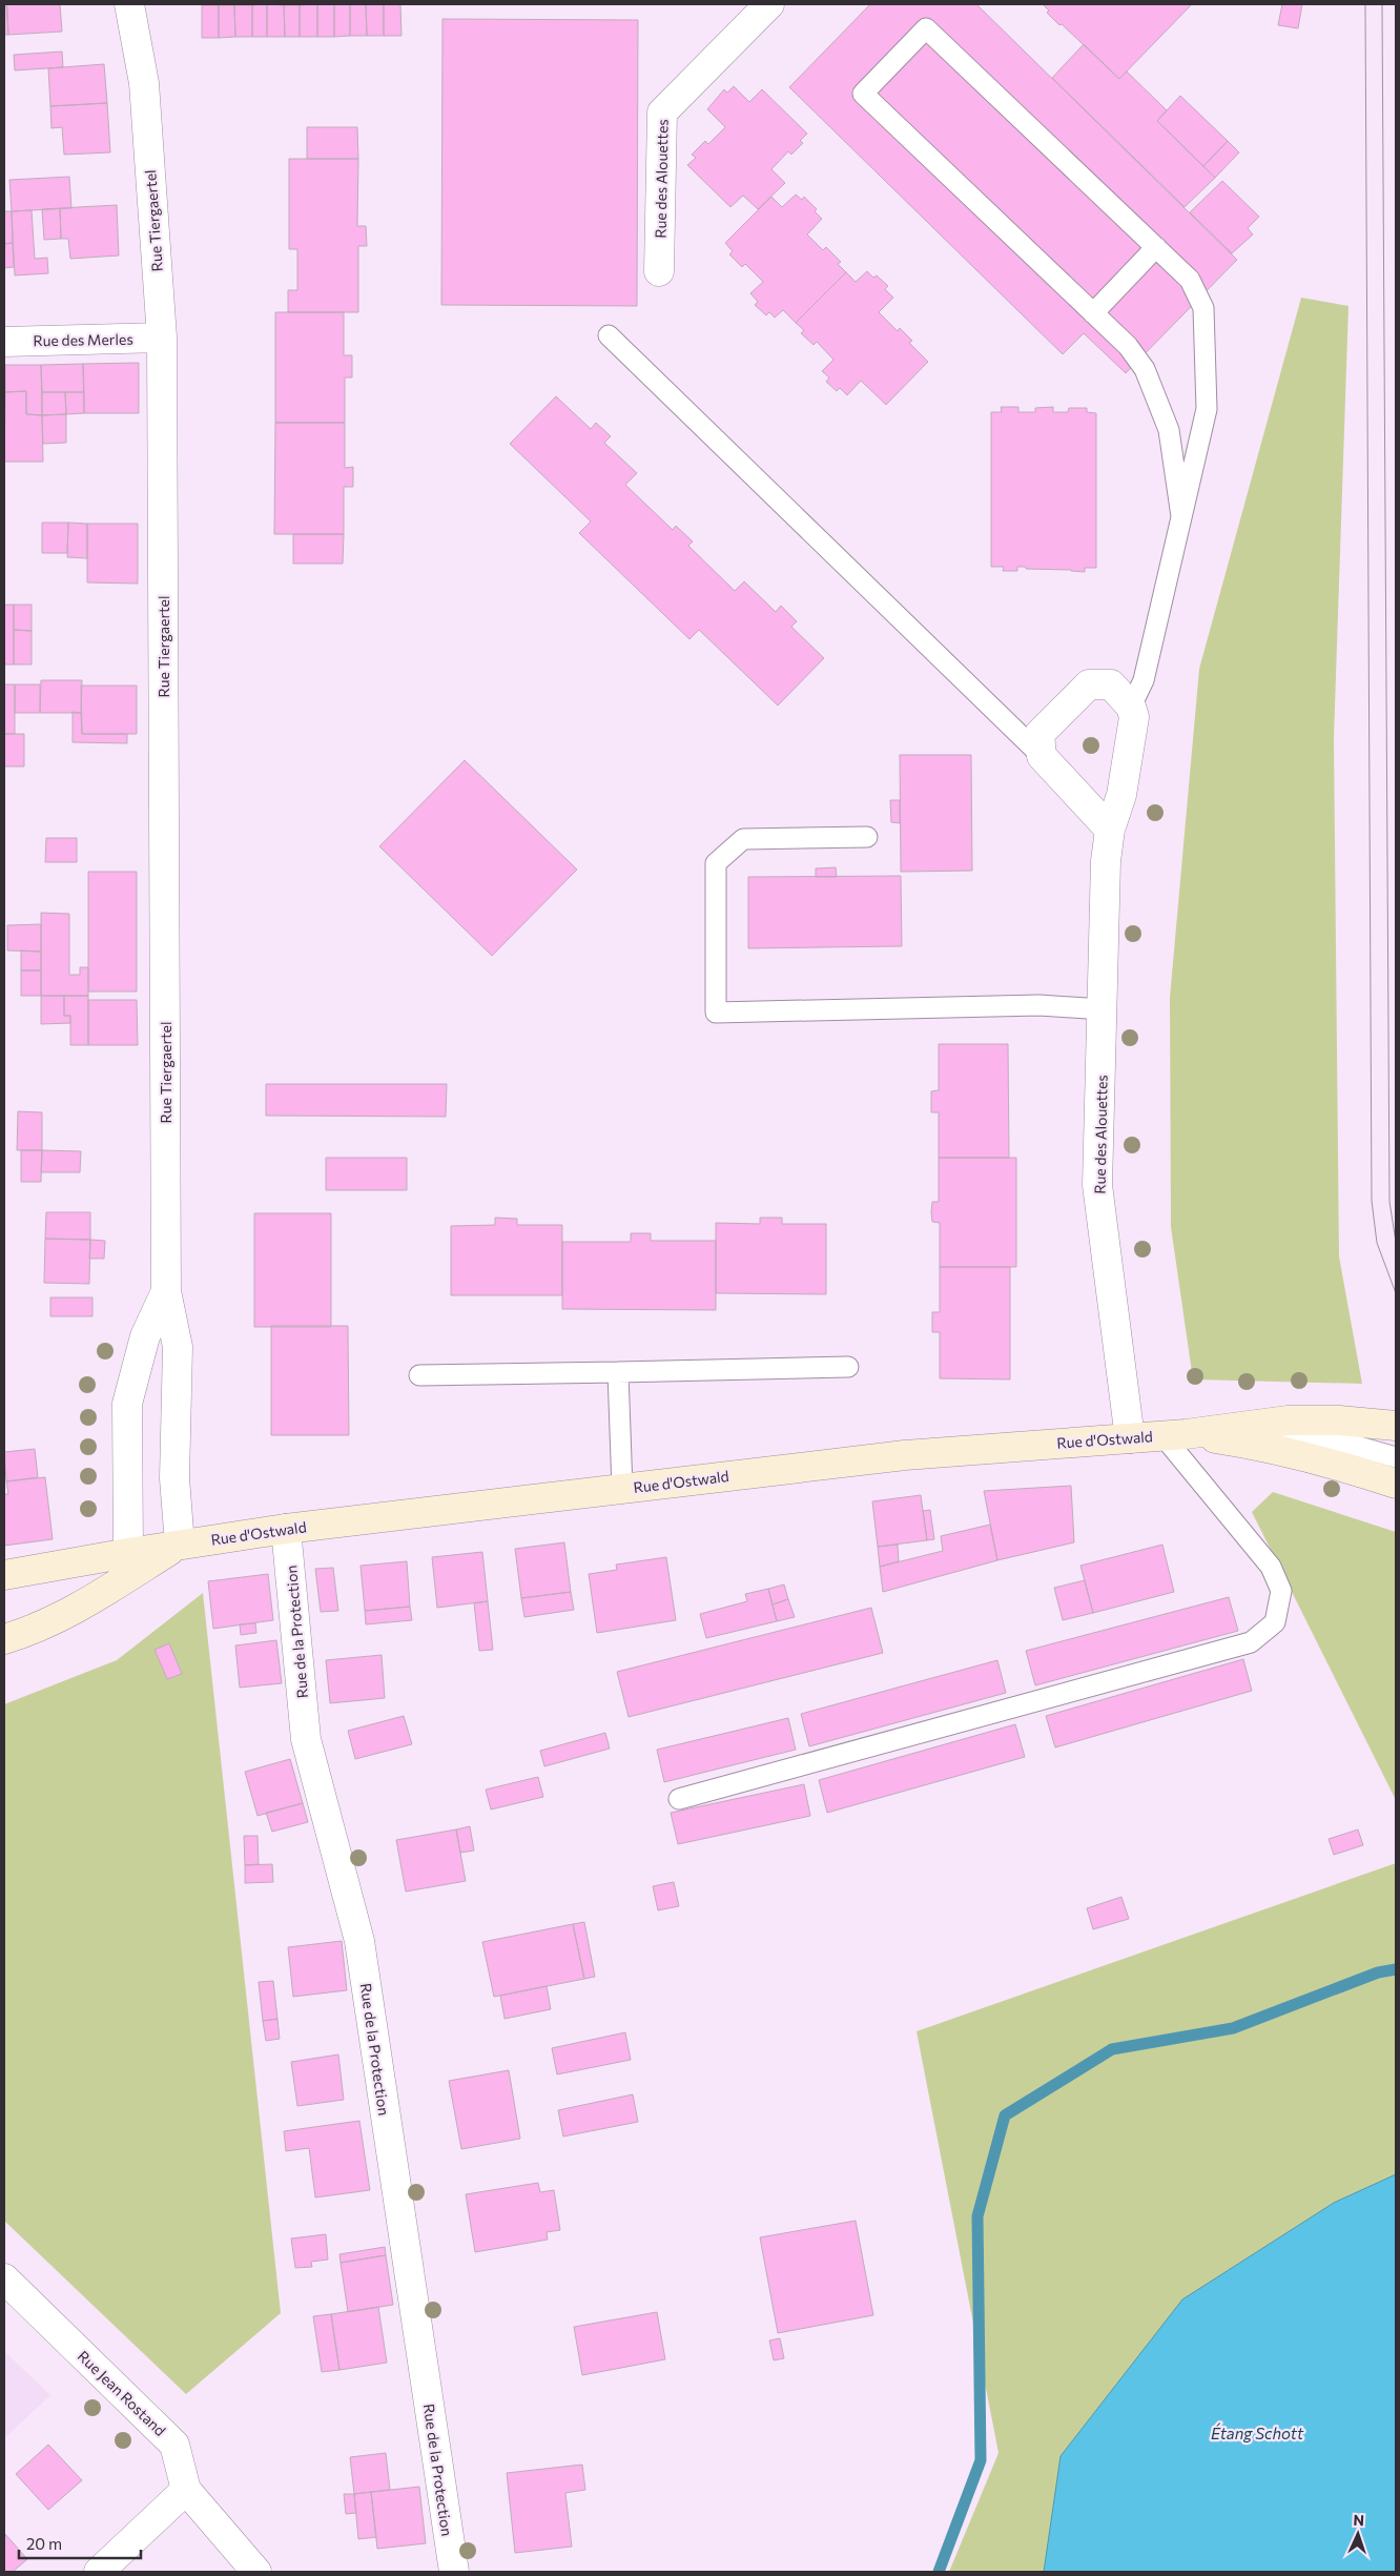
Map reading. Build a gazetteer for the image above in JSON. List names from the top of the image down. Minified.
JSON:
{"streets":{"main road":["Rue d'Ostwald"],"street":["Rue des Alouettes","Rue Tiergaertel","Rue des Merles","Rue de la Protection","Rue Jean Rostand"]},"crossings":[["Rue des Alouettes","Rue d'Ostwald"],["Rue Tiergaertel","Rue des Merles"],["Rue Tiergaertel","Rue d'Ostwald"],["Rue d'Ostwald","Rue de la Protection"]],"water":["Étang Schott"],"scale_bar":"20 m","north":"top"}
